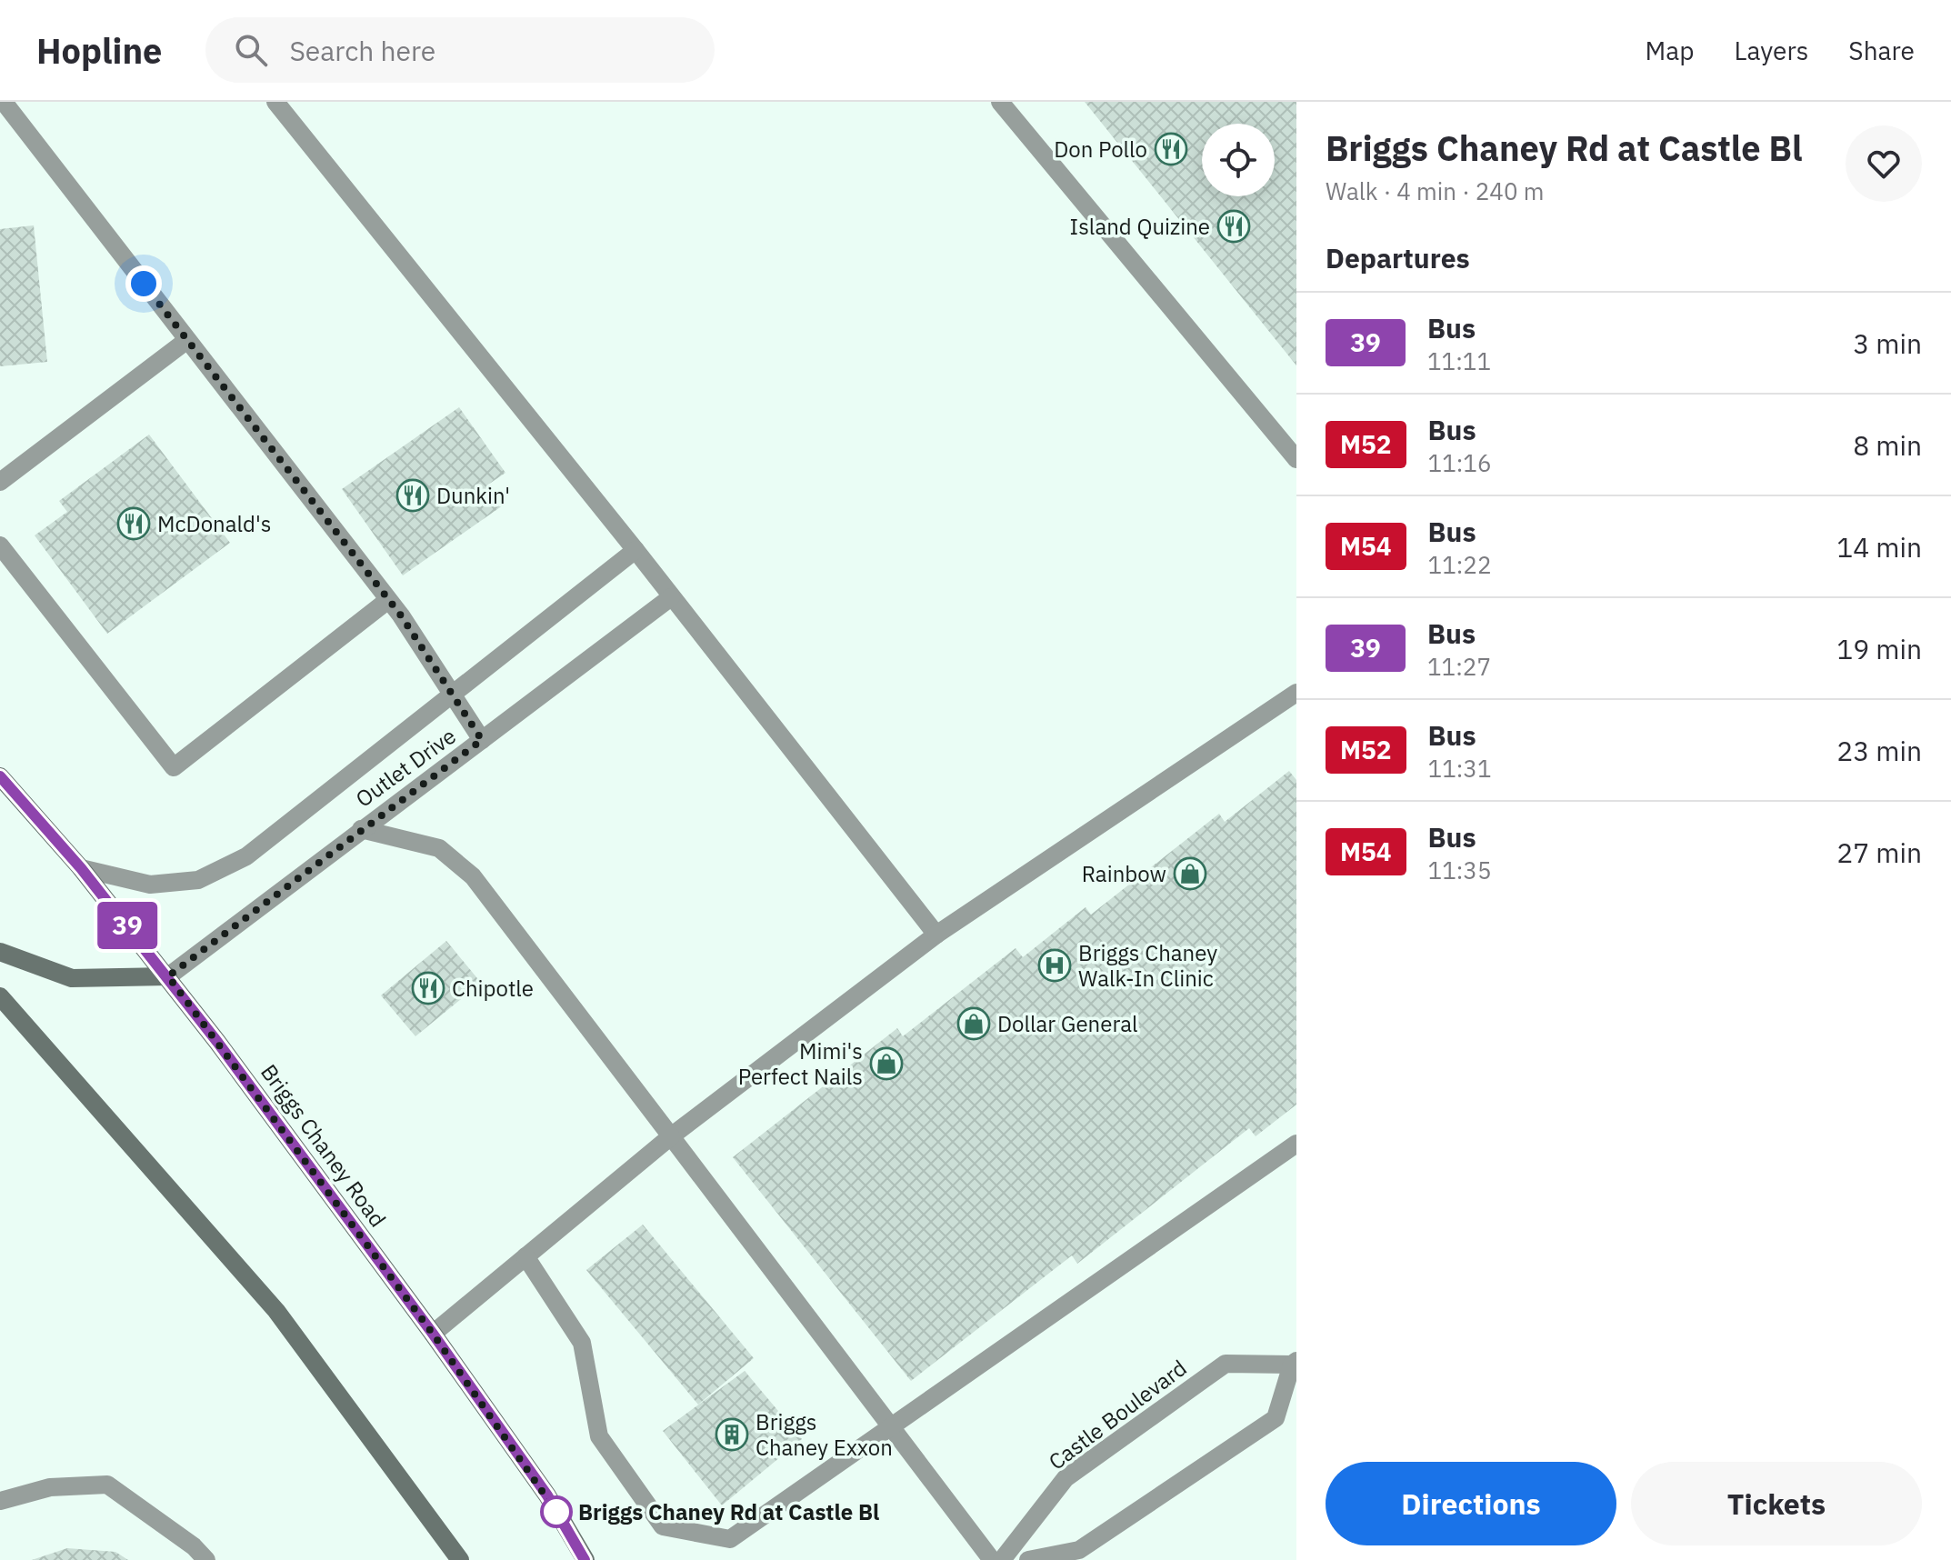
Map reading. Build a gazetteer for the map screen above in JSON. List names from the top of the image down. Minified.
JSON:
{"streets":{"main road":["Briggs Chaney Road"],"street":["Outlet Drive","Castle Boulevard"]},"crossings":[["Outlet Drive","Briggs Chaney Road"]],"places":{"restaurant":["Don Pollo","Island Quizine","Dunkin'","McDonald's","Chipotle"],"shop":["Rainbow","Dollar General","Mimi's Perfect Nails"],"hospital":["Briggs Chaney Walk-In Clinic"],"building":["Briggs Chaney Exxon"],"other":["Briggs Chaney Rd at Castle Bl"]},"lines":["bus line 39"],"page":{"header":"Hopline","search":"Search here","nav":["Map","Layers","Share"],"on_map":"39","heading":[["Briggs Chaney Rd at Castle Bl","Walk · 4 min · 240 m"],"Departures"],"list":[{"mark":"39","name":"Bus","note":"11:11","value":"3 min"},{"mark":"M52","name":"Bus","note":"11:16","value":"8 min"},{"mark":"M54","name":"Bus","note":"11:22","value":"14 min"},{"mark":"39","name":"Bus","note":"11:27","value":"19 min"},{"mark":"M52","name":"Bus","note":"11:31","value":"23 min"},{"mark":"M54","name":"Bus","note":"11:35","value":"27 min"}],"buttons":["Directions","Tickets"]}}
